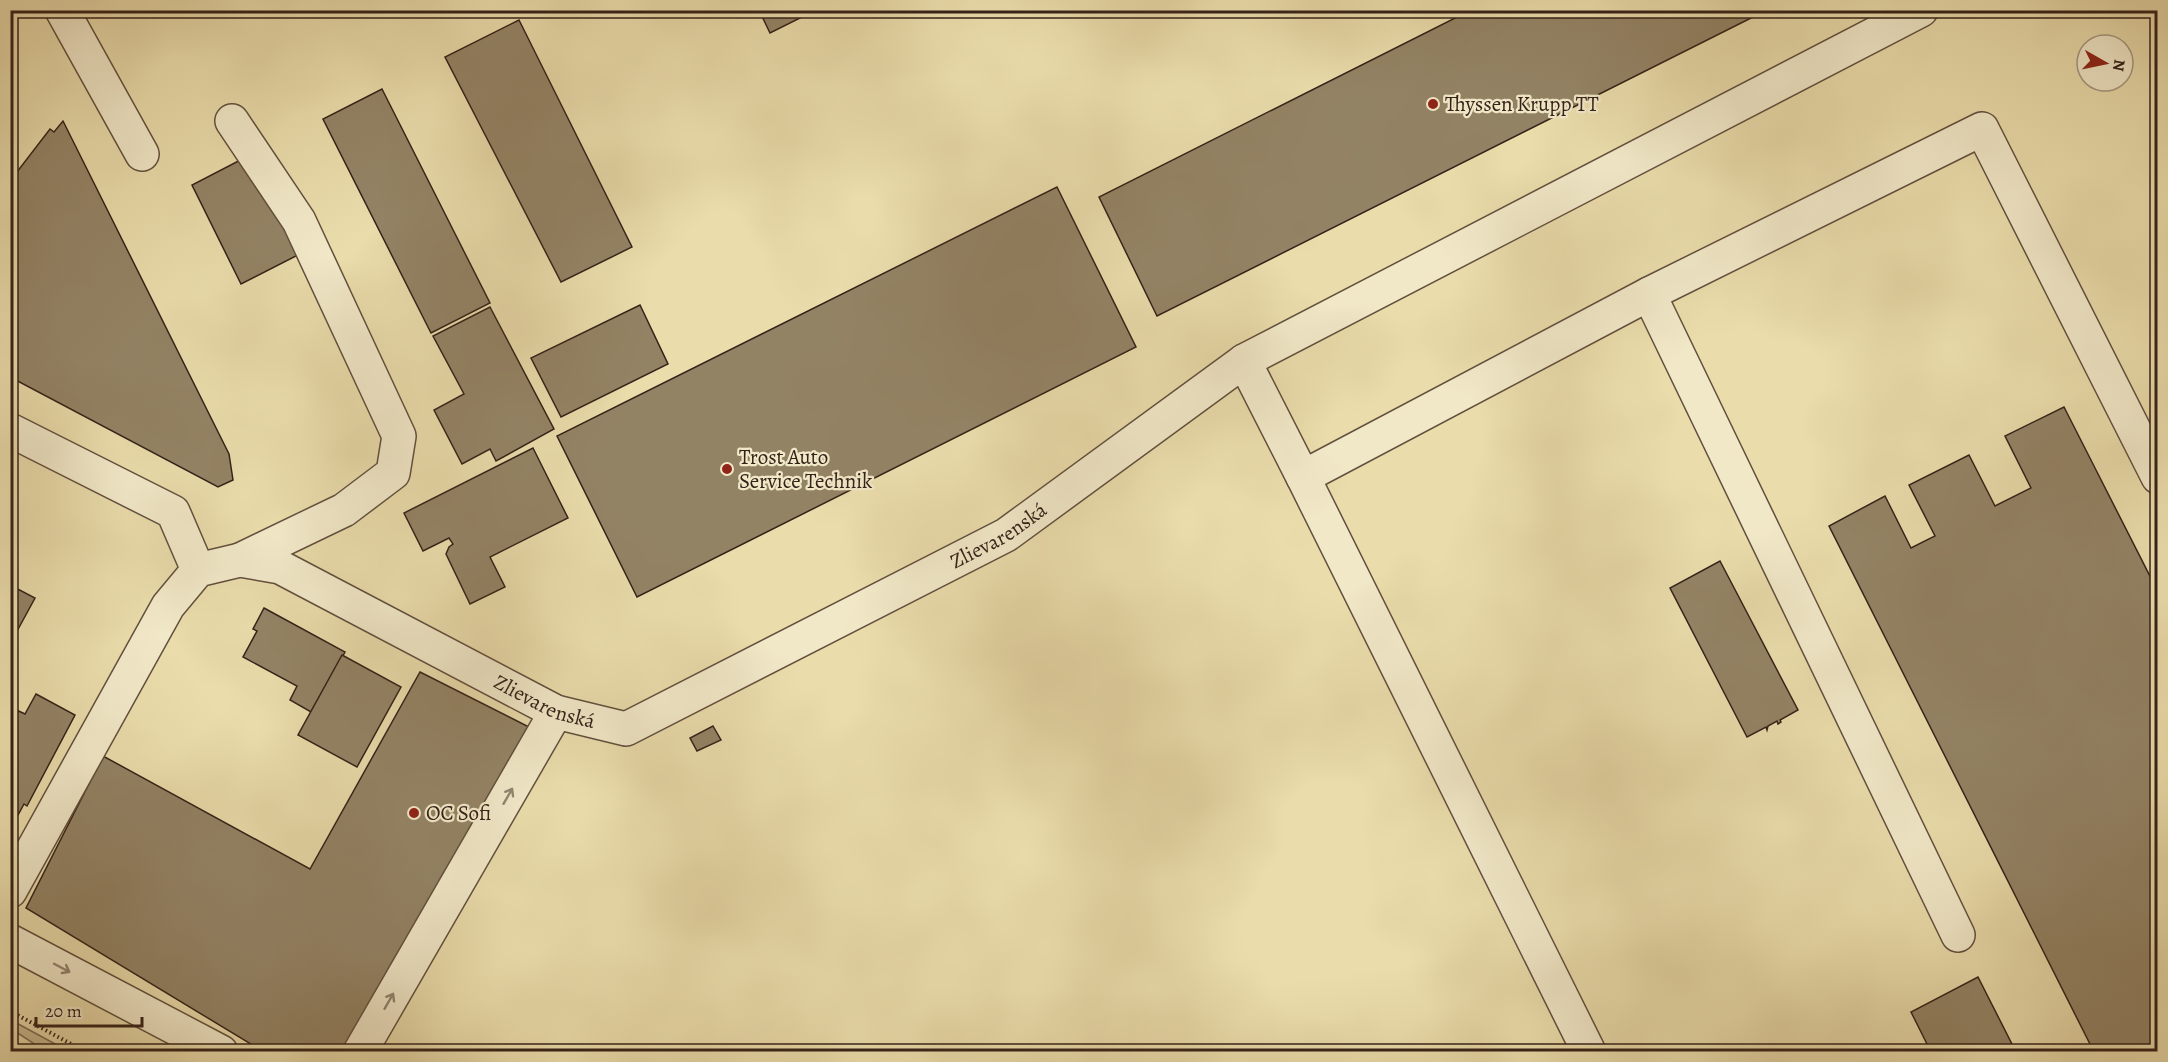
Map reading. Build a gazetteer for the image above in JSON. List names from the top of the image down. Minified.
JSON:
{"streets":{"street":["Zlievarenská"]},"places":["Thyssen Krupp TT","Trost Auto Service Technik","OC Sofi"],"scale_bar":"20 m","north":"right"}
